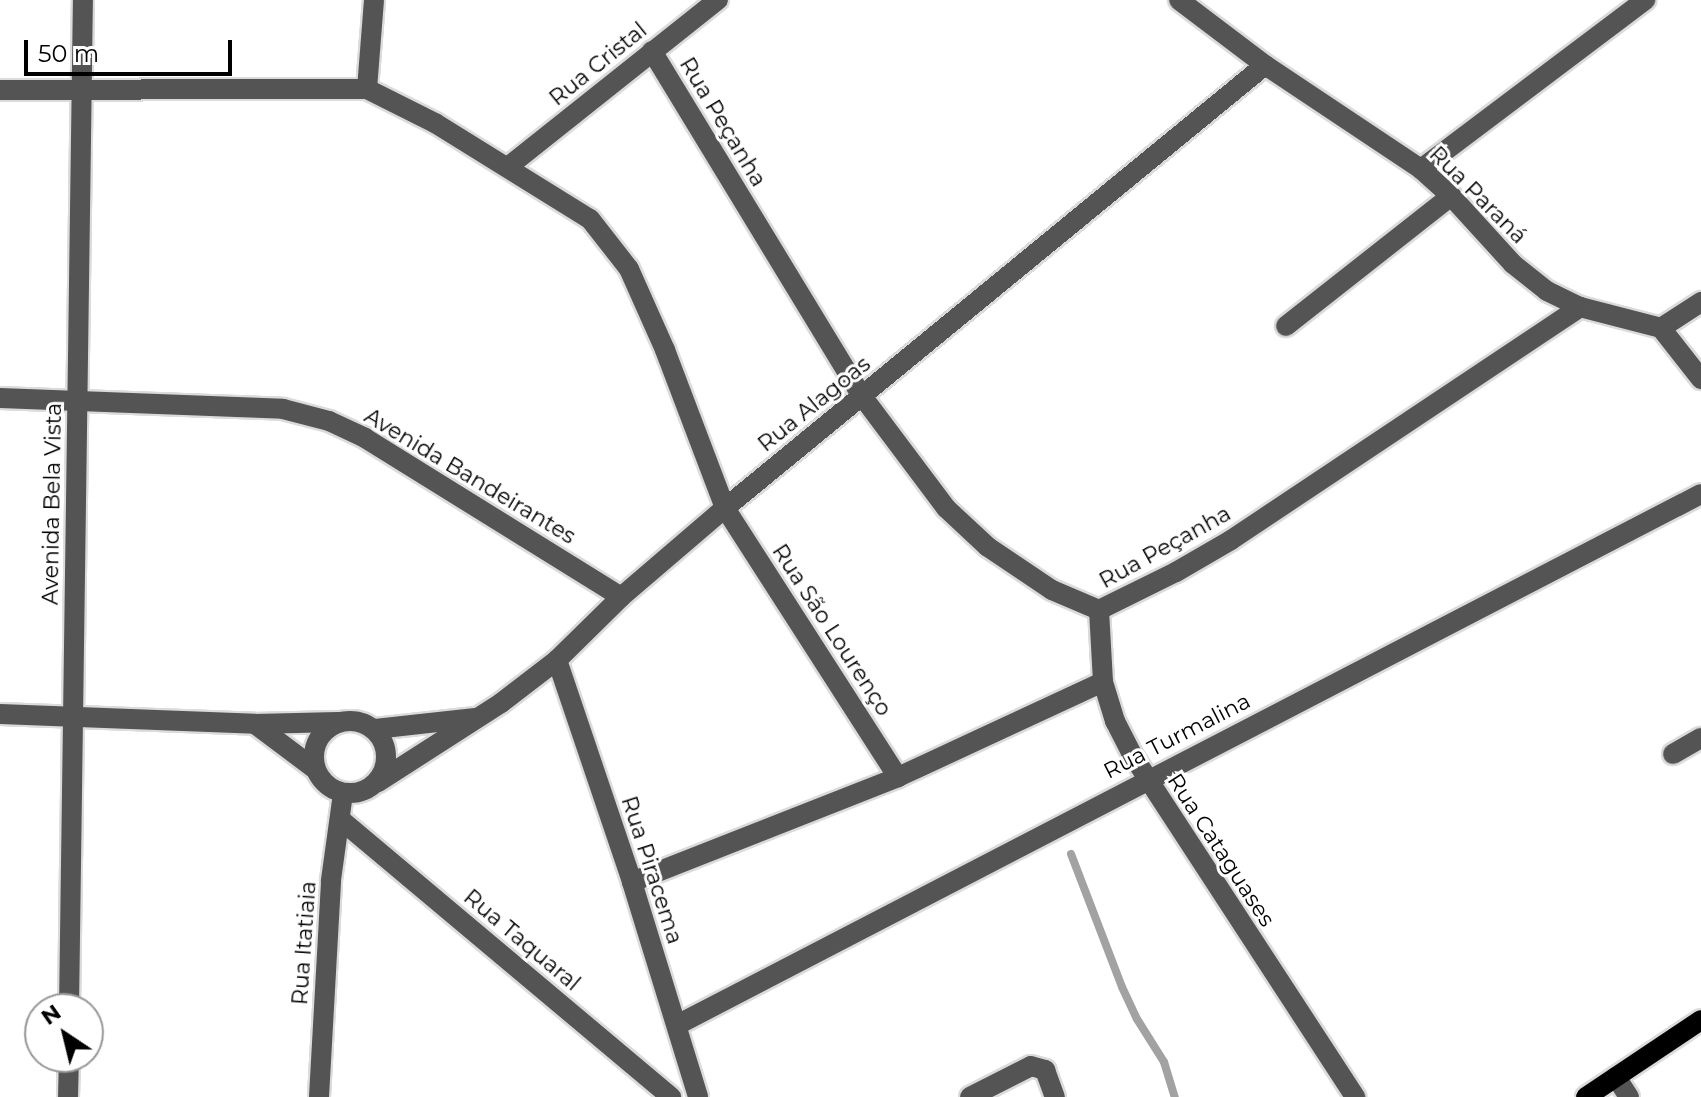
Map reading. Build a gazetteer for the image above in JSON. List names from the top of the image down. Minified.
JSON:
{"streets":{"street":["Rua Cristal","Rua Peçanha","Rua Paraná","Rua Alagoas","Avenida Bandeirantes","Avenida Bela Vista","Rua São Lourenço","Rua Turmalina","Rua Cataguases","Rua Piracema","Rua Taquaral","Rua Itatiaia"]},"crossings":[["Rua Cristal","Rua Peçanha"],["Rua Cristal","Rua São Lourenço"],["Rua Peçanha","Rua Paraná"],["Rua Peçanha","Rua Alagoas"],["Rua Peçanha","Rua Cataguases"],["Rua Paraná","Rua Alagoas"],["Rua Alagoas","Avenida Bandeirantes"],["Rua Alagoas","Avenida Bela Vista"],["Rua Alagoas","Rua São Lourenço"],["Rua Alagoas","Rua Piracema"],["Rua Alagoas","Rua Itatiaia"],["Avenida Bandeirantes","Avenida Bela Vista"],["Rua Turmalina","Rua Cataguases"],["Rua Turmalina","Rua Piracema"],["Rua Taquaral","Rua Itatiaia"]],"scale_bar":"50 m","north":"top left"}
